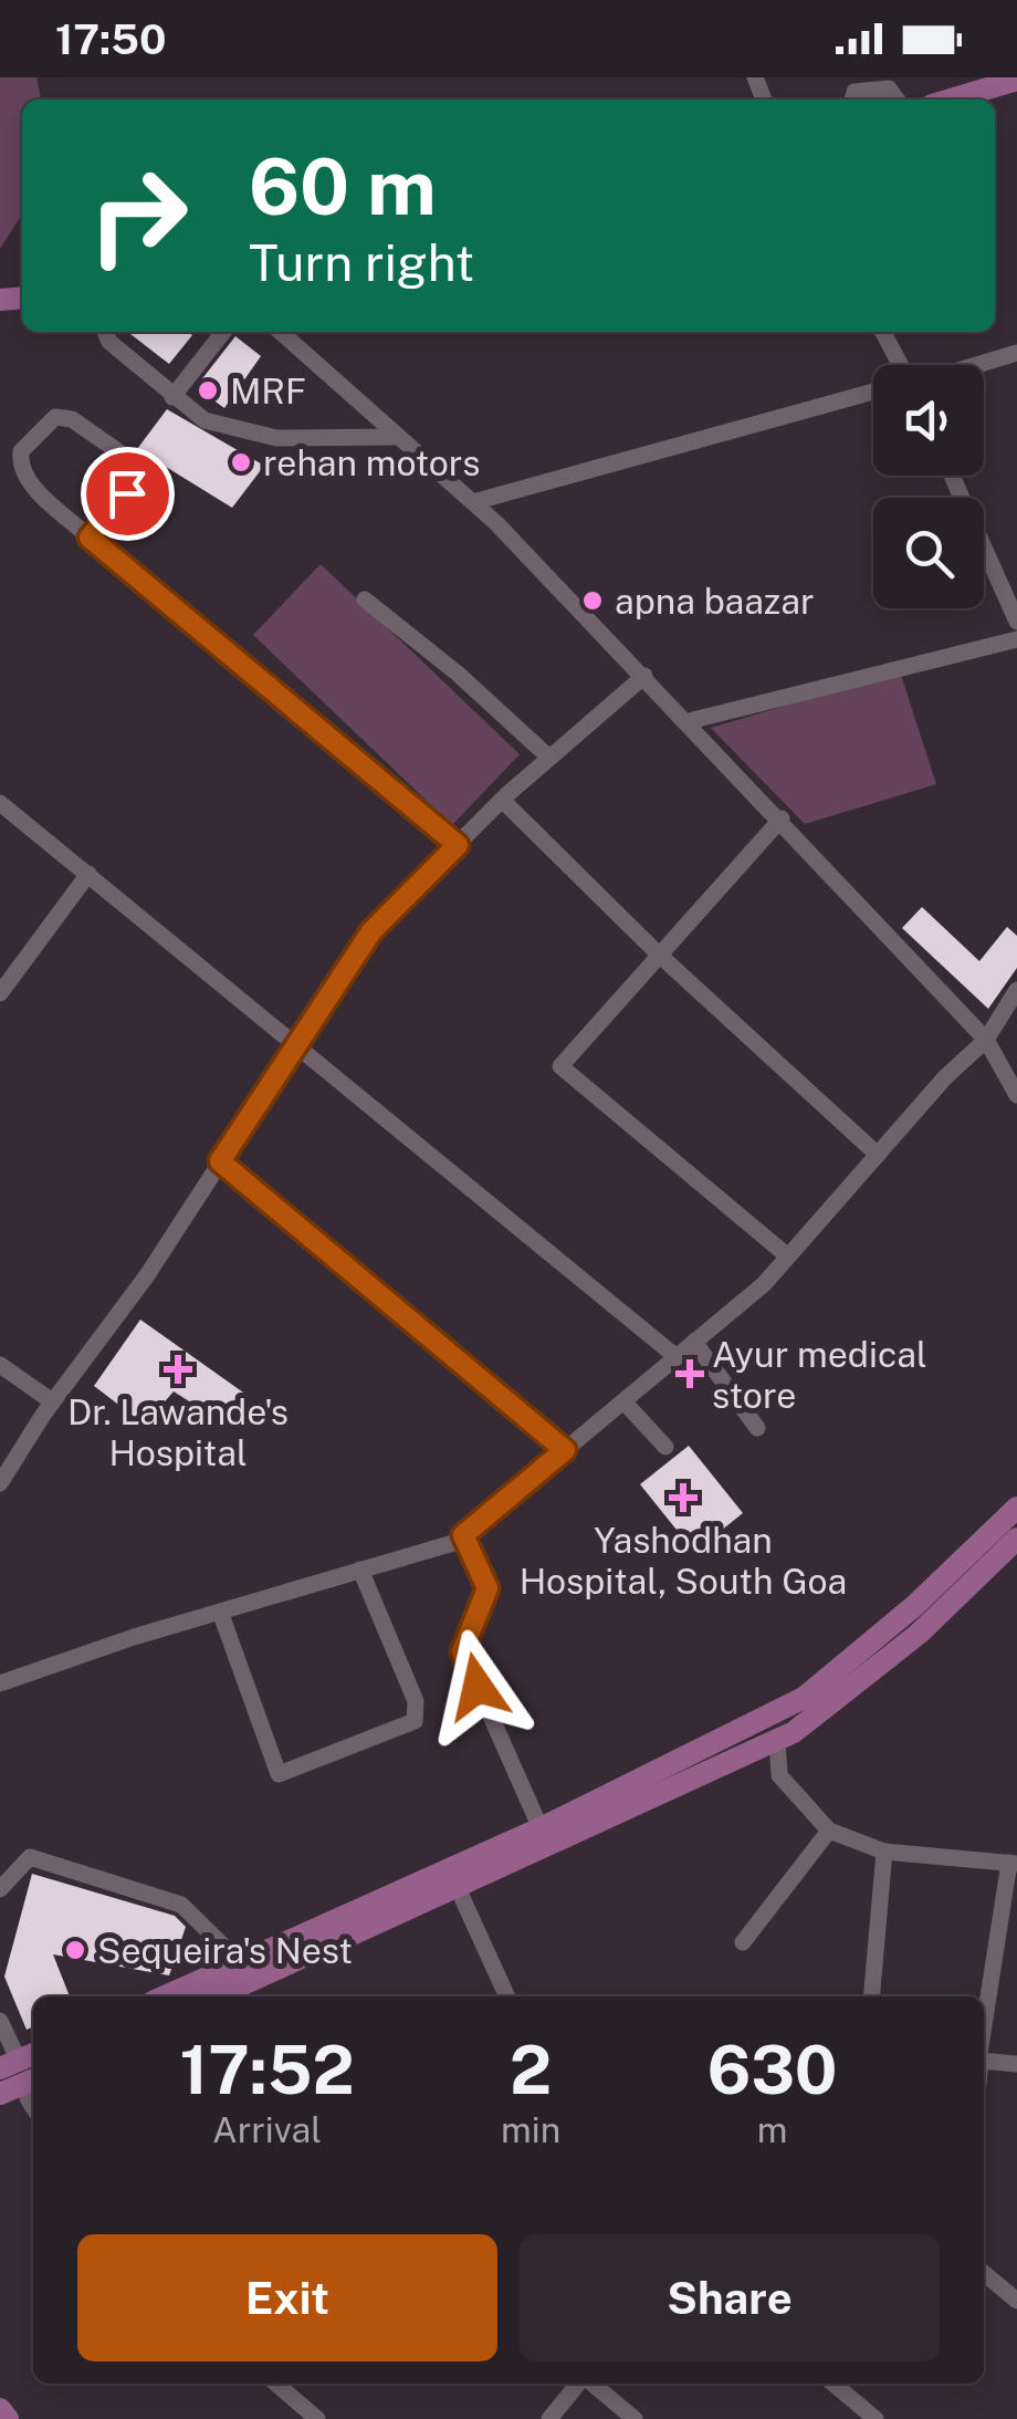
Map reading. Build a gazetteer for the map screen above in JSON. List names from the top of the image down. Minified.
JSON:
{"places":{"other":["MRF","rehan motors","apna baazar","Sequeira's Nest"],"health":["Dr. Lawande's Hospital","Ayur medical store","Yashodhan Hospital, South Goa"]},"page":{"status":"17:50","turn":["60 m","Turn right"],"eta":["17:52","Arrival","2","min","630","m"],"buttons":["Exit","Share"]}}
